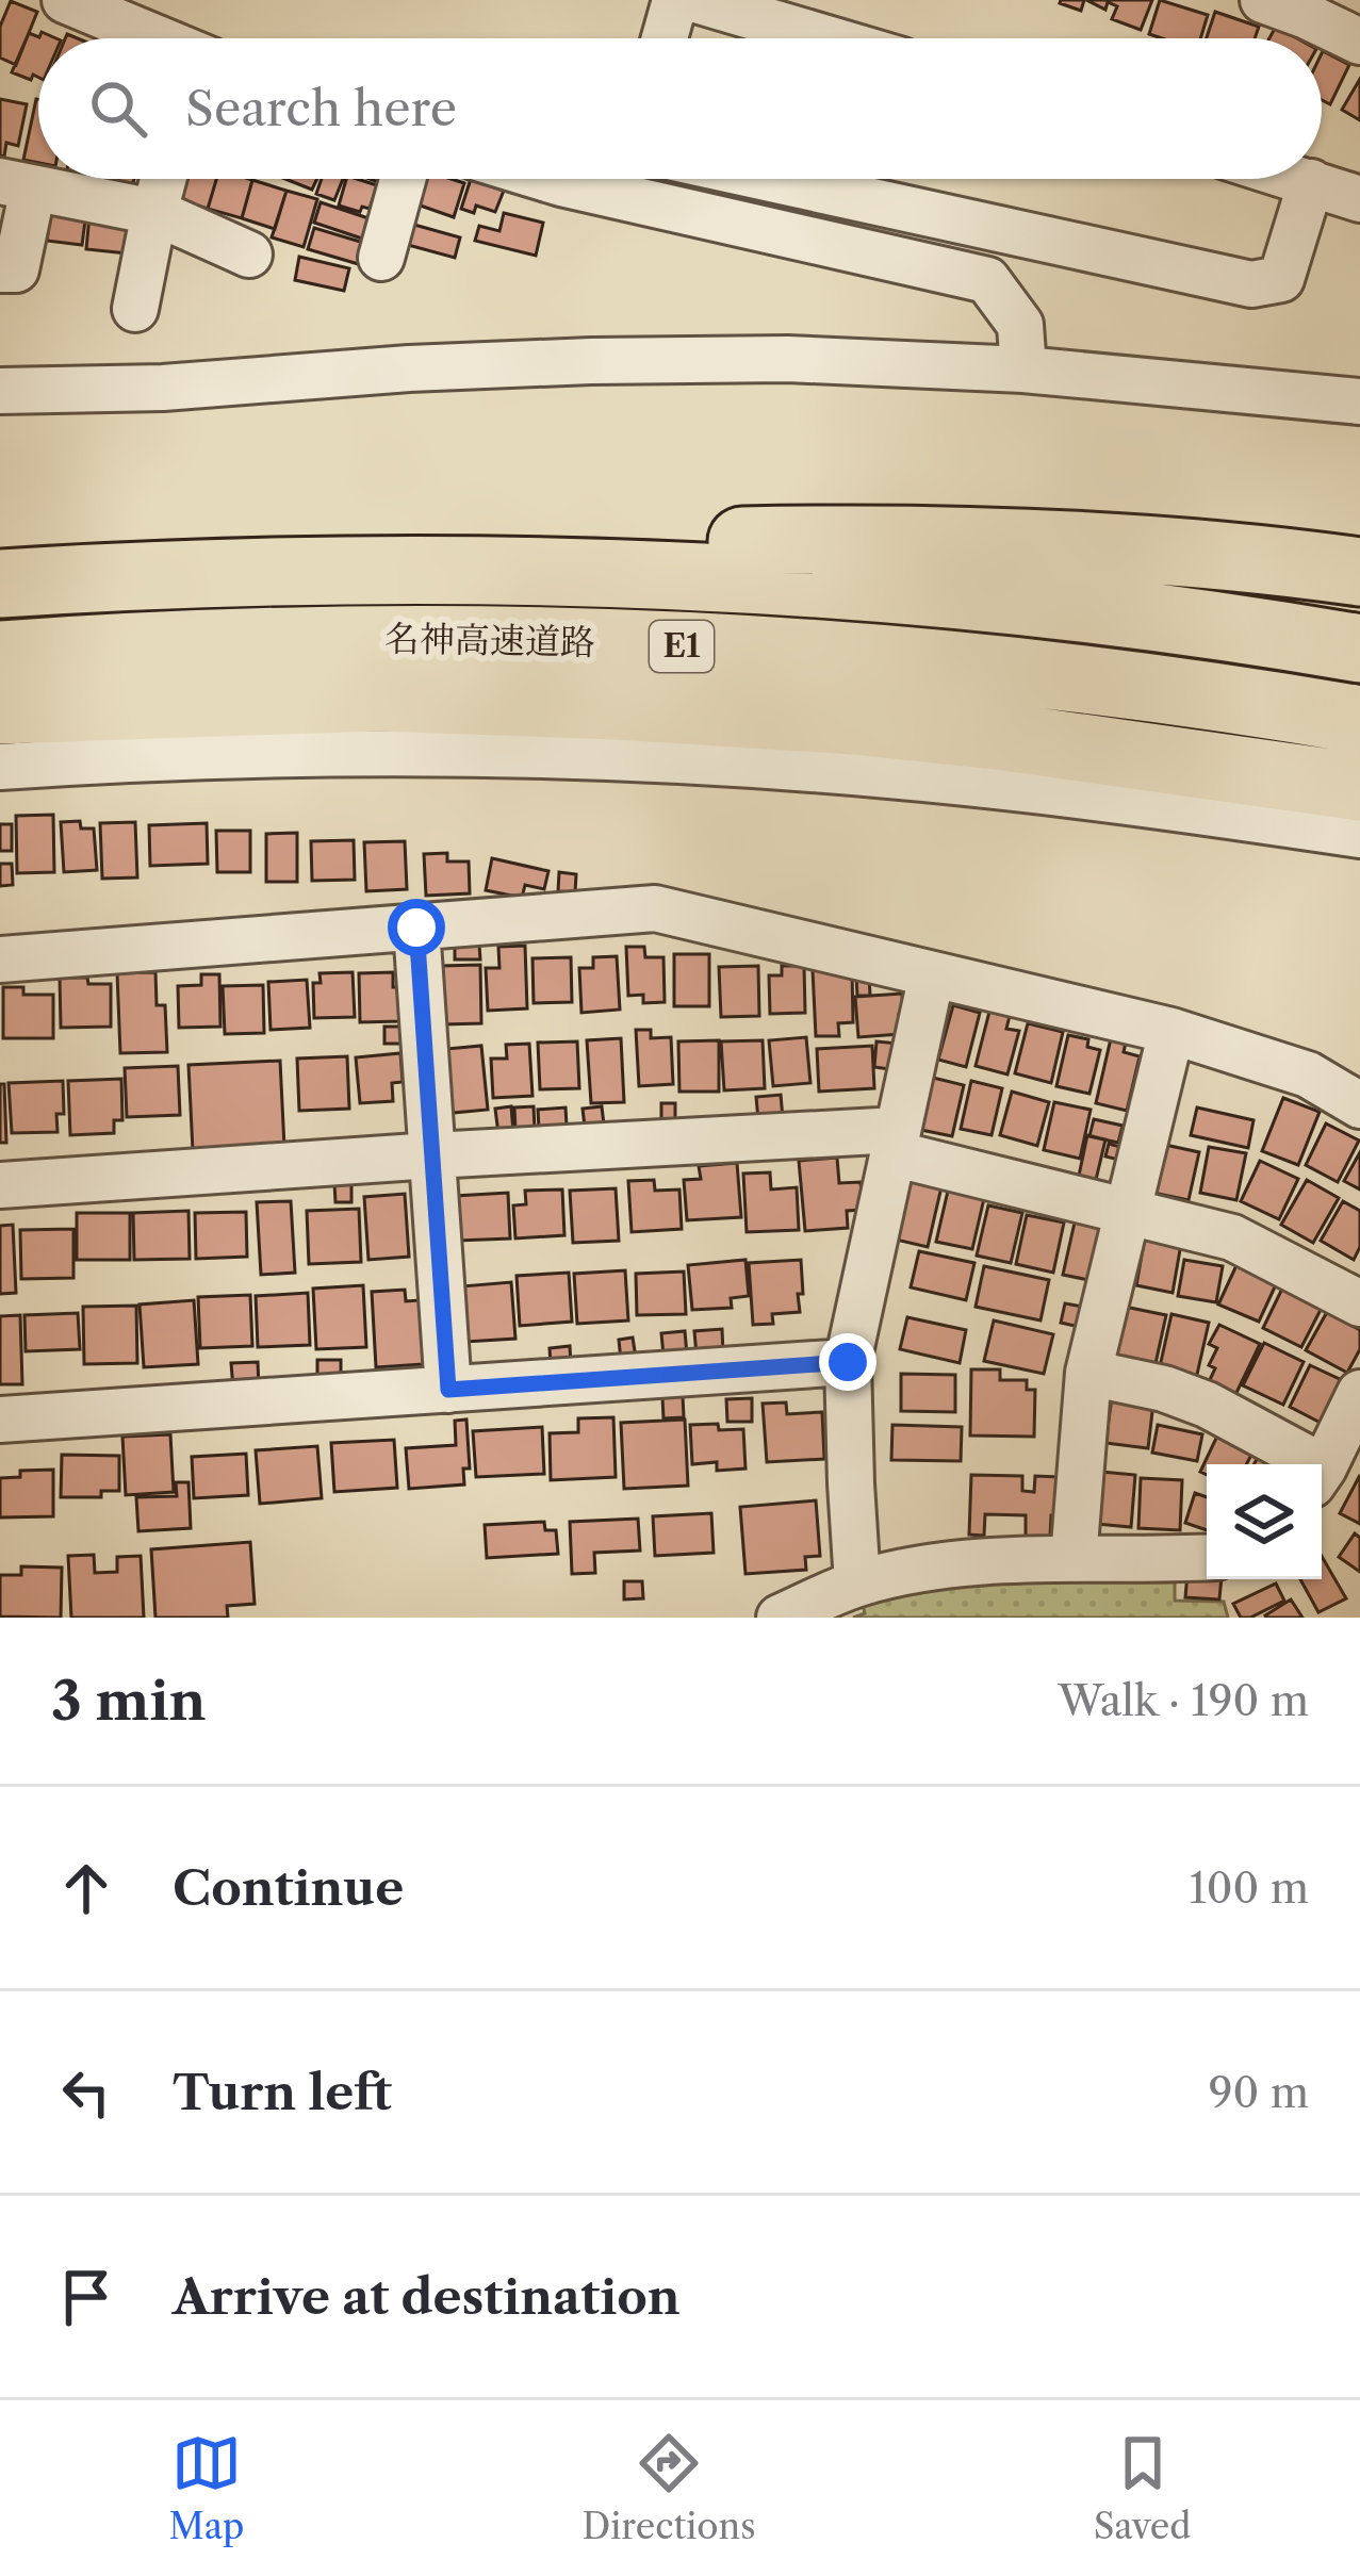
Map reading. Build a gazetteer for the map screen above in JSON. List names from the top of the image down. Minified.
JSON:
{"streets":{"highway":["名神高速道路","E1"]},"page":{"search":"Search here","heading":["3 min","Walk · 190 m"],"list":[["Continue","100 m"],["Turn left","90 m"],"Arrive at destination"],"nav":["Map","Directions","Saved"]}}
